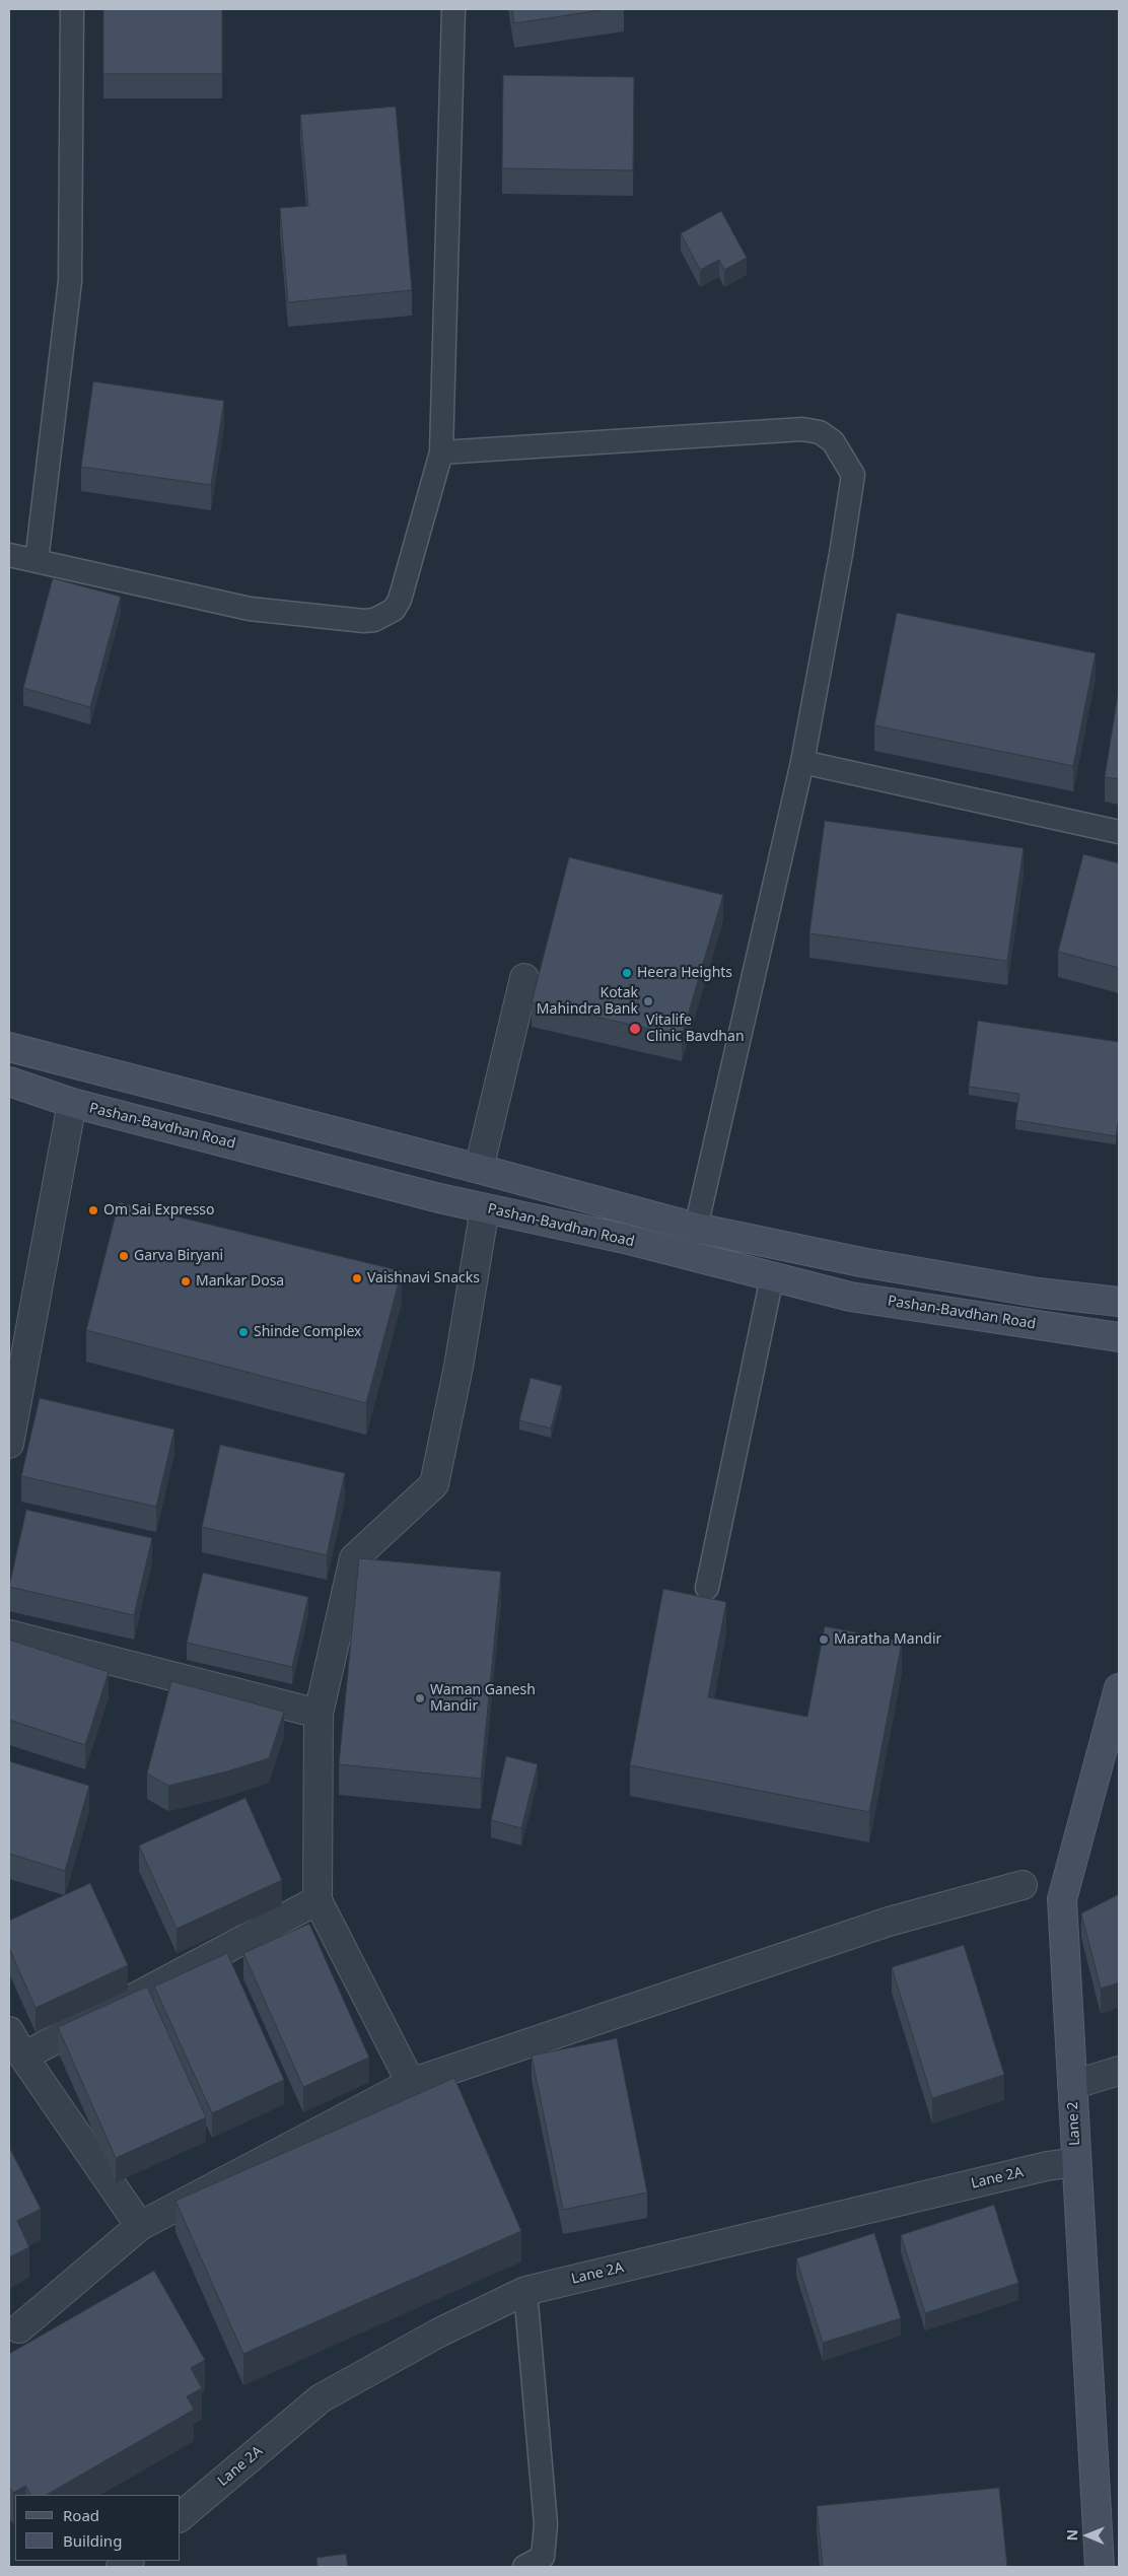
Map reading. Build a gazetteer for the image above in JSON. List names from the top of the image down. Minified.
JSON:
{"streets":{"main road":["Pashan-Bavdhan Road","Lane 2"],"street":["Lane 2A"]},"crossings":[["Lane 2","Lane 2A"]],"places":["Heera Heights","Kotak Mahindra Bank","Vitalife Clinic Bavdhan","Om Sai Expresso","Garva Biryani","Vaishnavi Snacks","Mankar Dosa","Shinde Complex","Maratha Mandir","Waman Ganesh Mandir"],"legend":["Road","Building"],"north":"left"}
